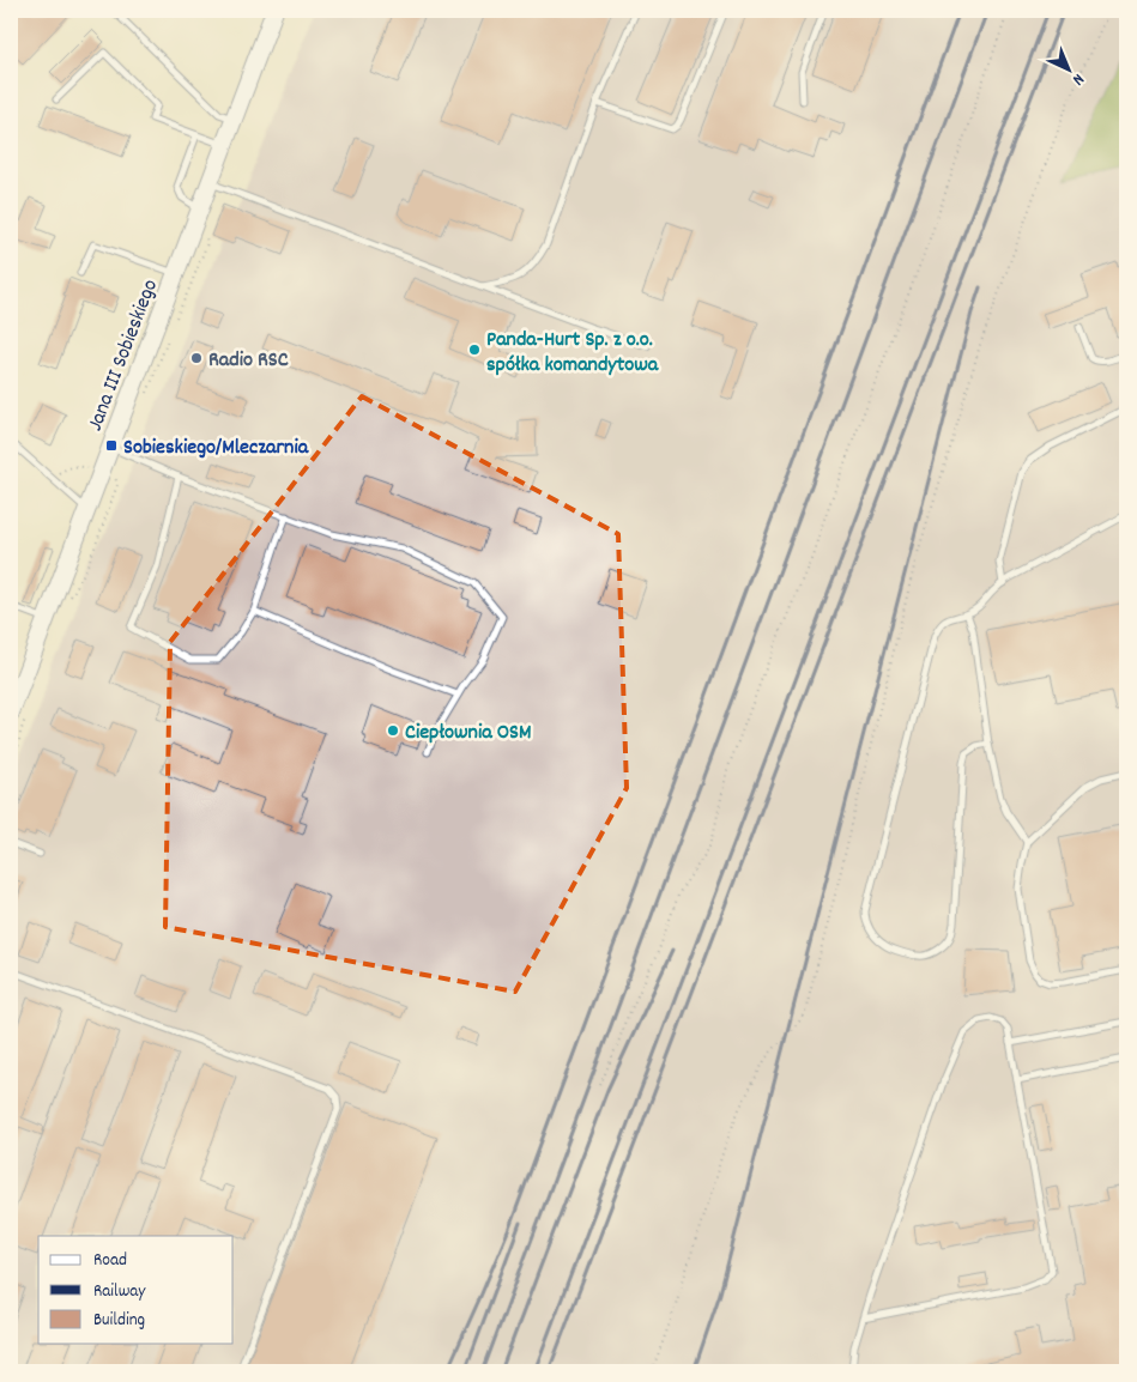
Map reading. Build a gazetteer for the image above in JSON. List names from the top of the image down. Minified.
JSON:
{"streets":{"main road":["Jana III Sobieskiego"]},"places":{"other":["Panda-Hurt Sp. z o.o. spółka komandytowa","Radio RSC","Ciepłownia OSM"],"transit":["Sobieskiego/Mleczarnia"]},"legend":["Road","Railway","Building"],"north":"bottom right"}
